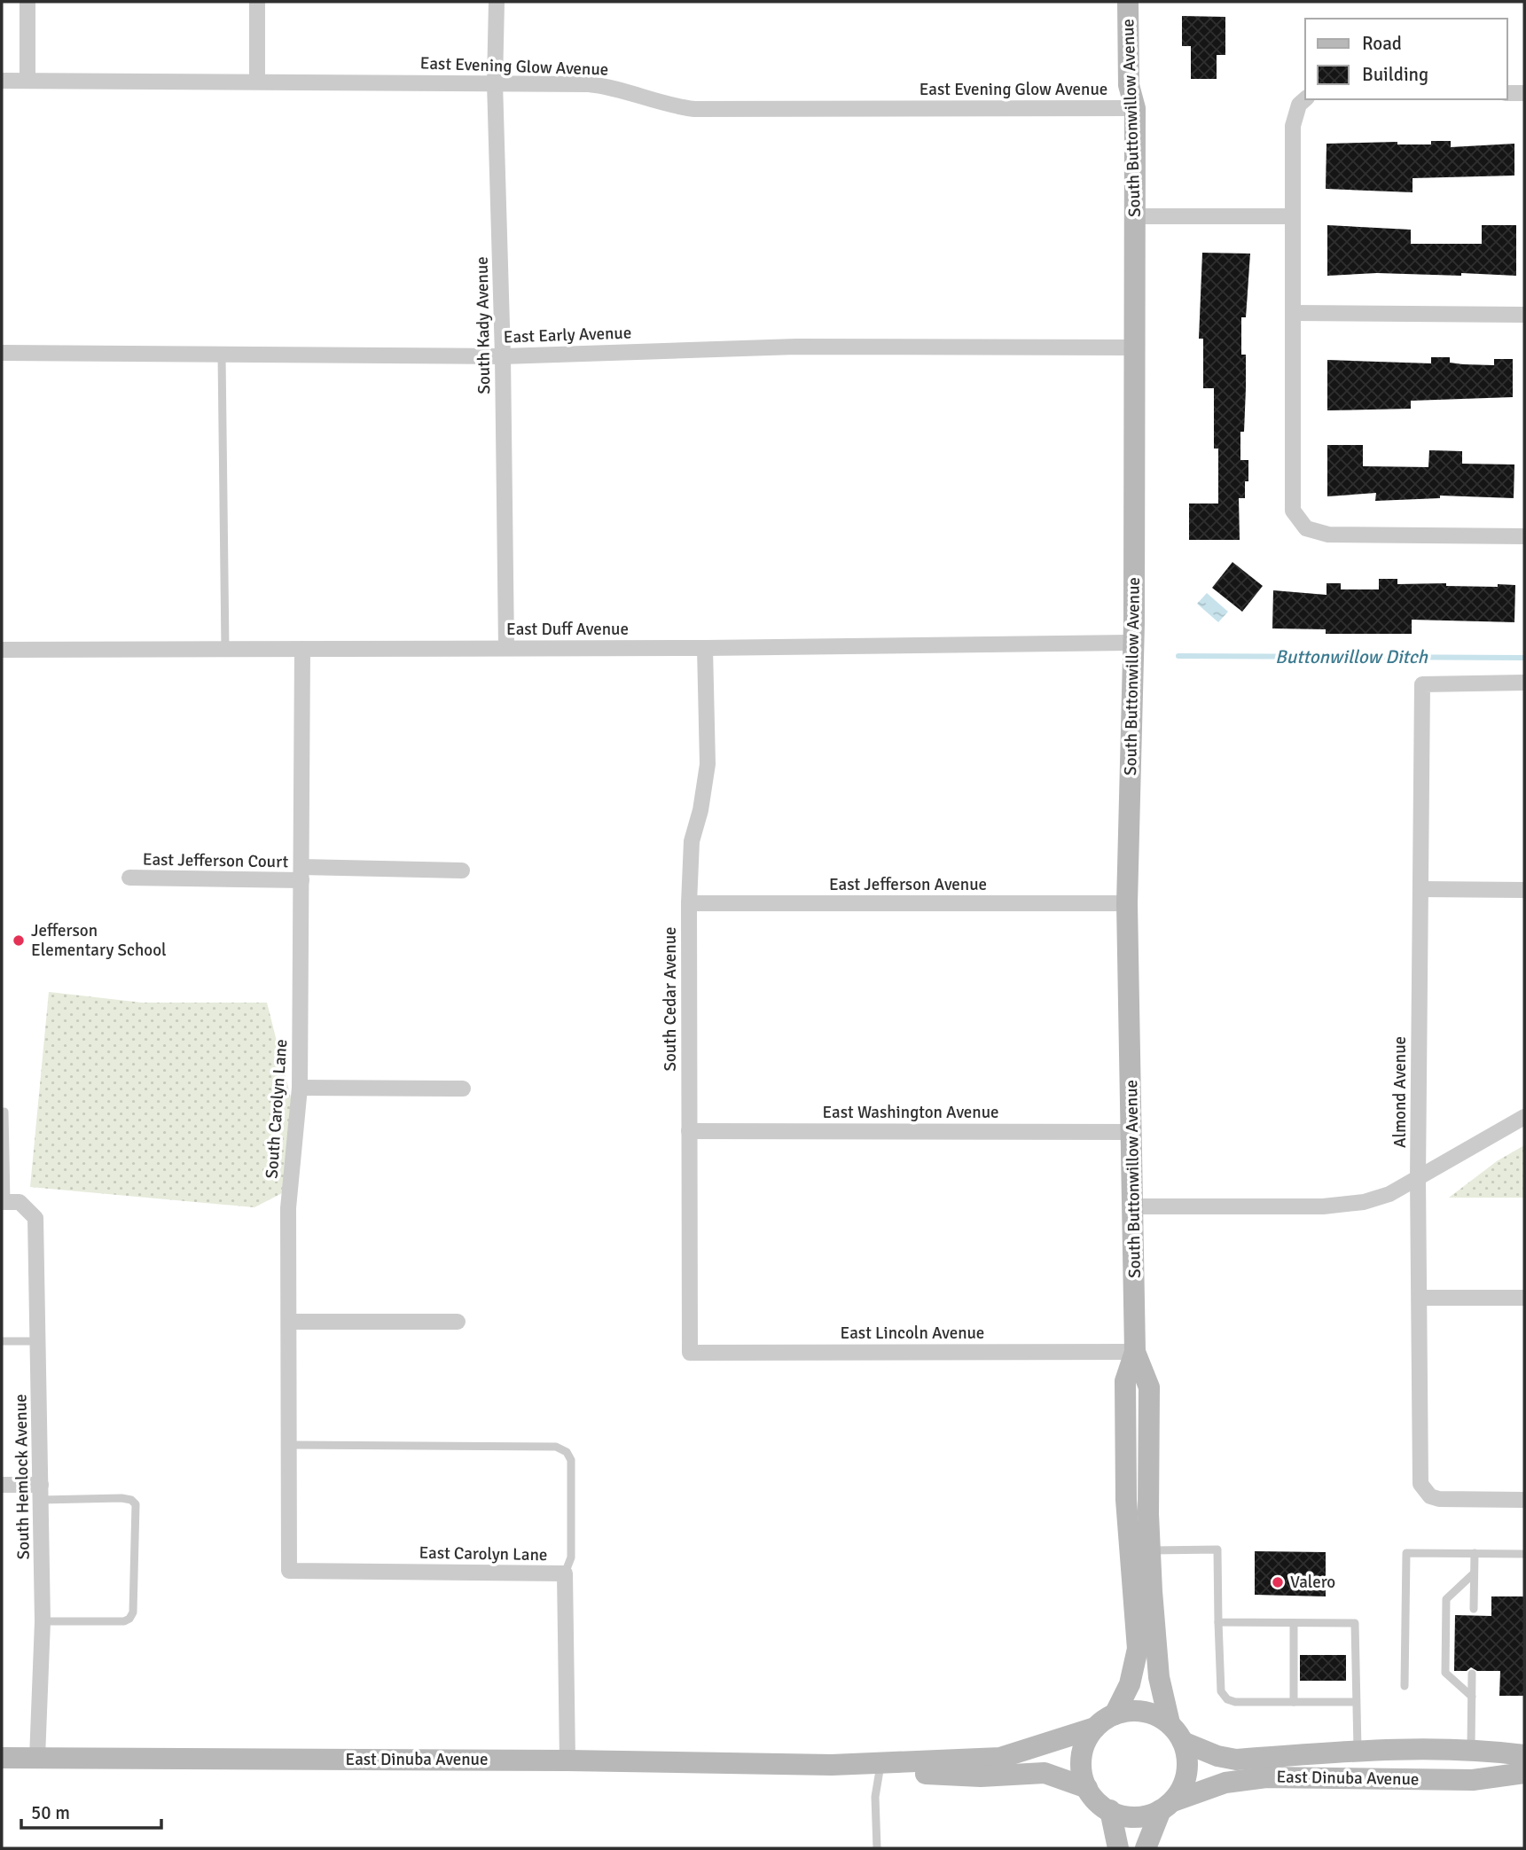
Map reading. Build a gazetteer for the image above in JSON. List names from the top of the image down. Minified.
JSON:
{"streets":{"street":["East Evening Glow Avenue","South Buttonwillow Avenue","South Kady Avenue","East Early Avenue","East Duff Avenue","East Jefferson Court","East Jefferson Avenue","South Cedar Avenue","Almond Avenue","South Carolyn Lane","East Washington Avenue","East Lincoln Avenue","South Hemlock Avenue","East Carolyn Lane","East Dinuba Avenue"]},"crossings":[["East Evening Glow Avenue","South Buttonwillow Avenue"],["East Evening Glow Avenue","South Kady Avenue"],["South Buttonwillow Avenue","East Early Avenue"],["South Buttonwillow Avenue","East Duff Avenue"],["South Buttonwillow Avenue","East Jefferson Avenue"],["South Buttonwillow Avenue","East Washington Avenue"],["South Buttonwillow Avenue","East Lincoln Avenue"],["South Buttonwillow Avenue","East Dinuba Avenue"],["South Kady Avenue","East Early Avenue"],["South Kady Avenue","East Duff Avenue"],["East Duff Avenue","South Cedar Avenue"],["East Duff Avenue","South Carolyn Lane"],["East Jefferson Court","South Carolyn Lane"],["East Jefferson Avenue","South Cedar Avenue"],["South Cedar Avenue","East Washington Avenue"],["South Cedar Avenue","East Lincoln Avenue"],["South Carolyn Lane","East Carolyn Lane"],["South Hemlock Avenue","East Dinuba Avenue"],["East Carolyn Lane","East Dinuba Avenue"]],"water":["Buttonwillow Ditch"],"places":["Jefferson Elementary School","Valero"],"legend":["Road","Building"],"scale_bar":"50 m"}
